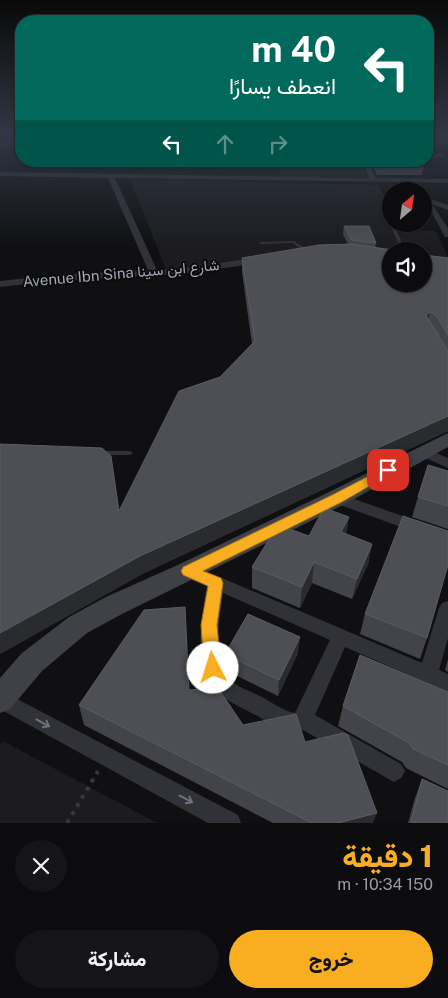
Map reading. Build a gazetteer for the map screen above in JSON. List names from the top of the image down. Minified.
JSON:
{"streets":{"street":["Avenue Ibn Sina شارع ابن سينا"]},"north":"top right","page":{"turn":["40 m","انعطف يسارًا"],"heading":["1 دقيقة","150 m · 10:34"],"buttons":["خروج","مشاركة"]}}
